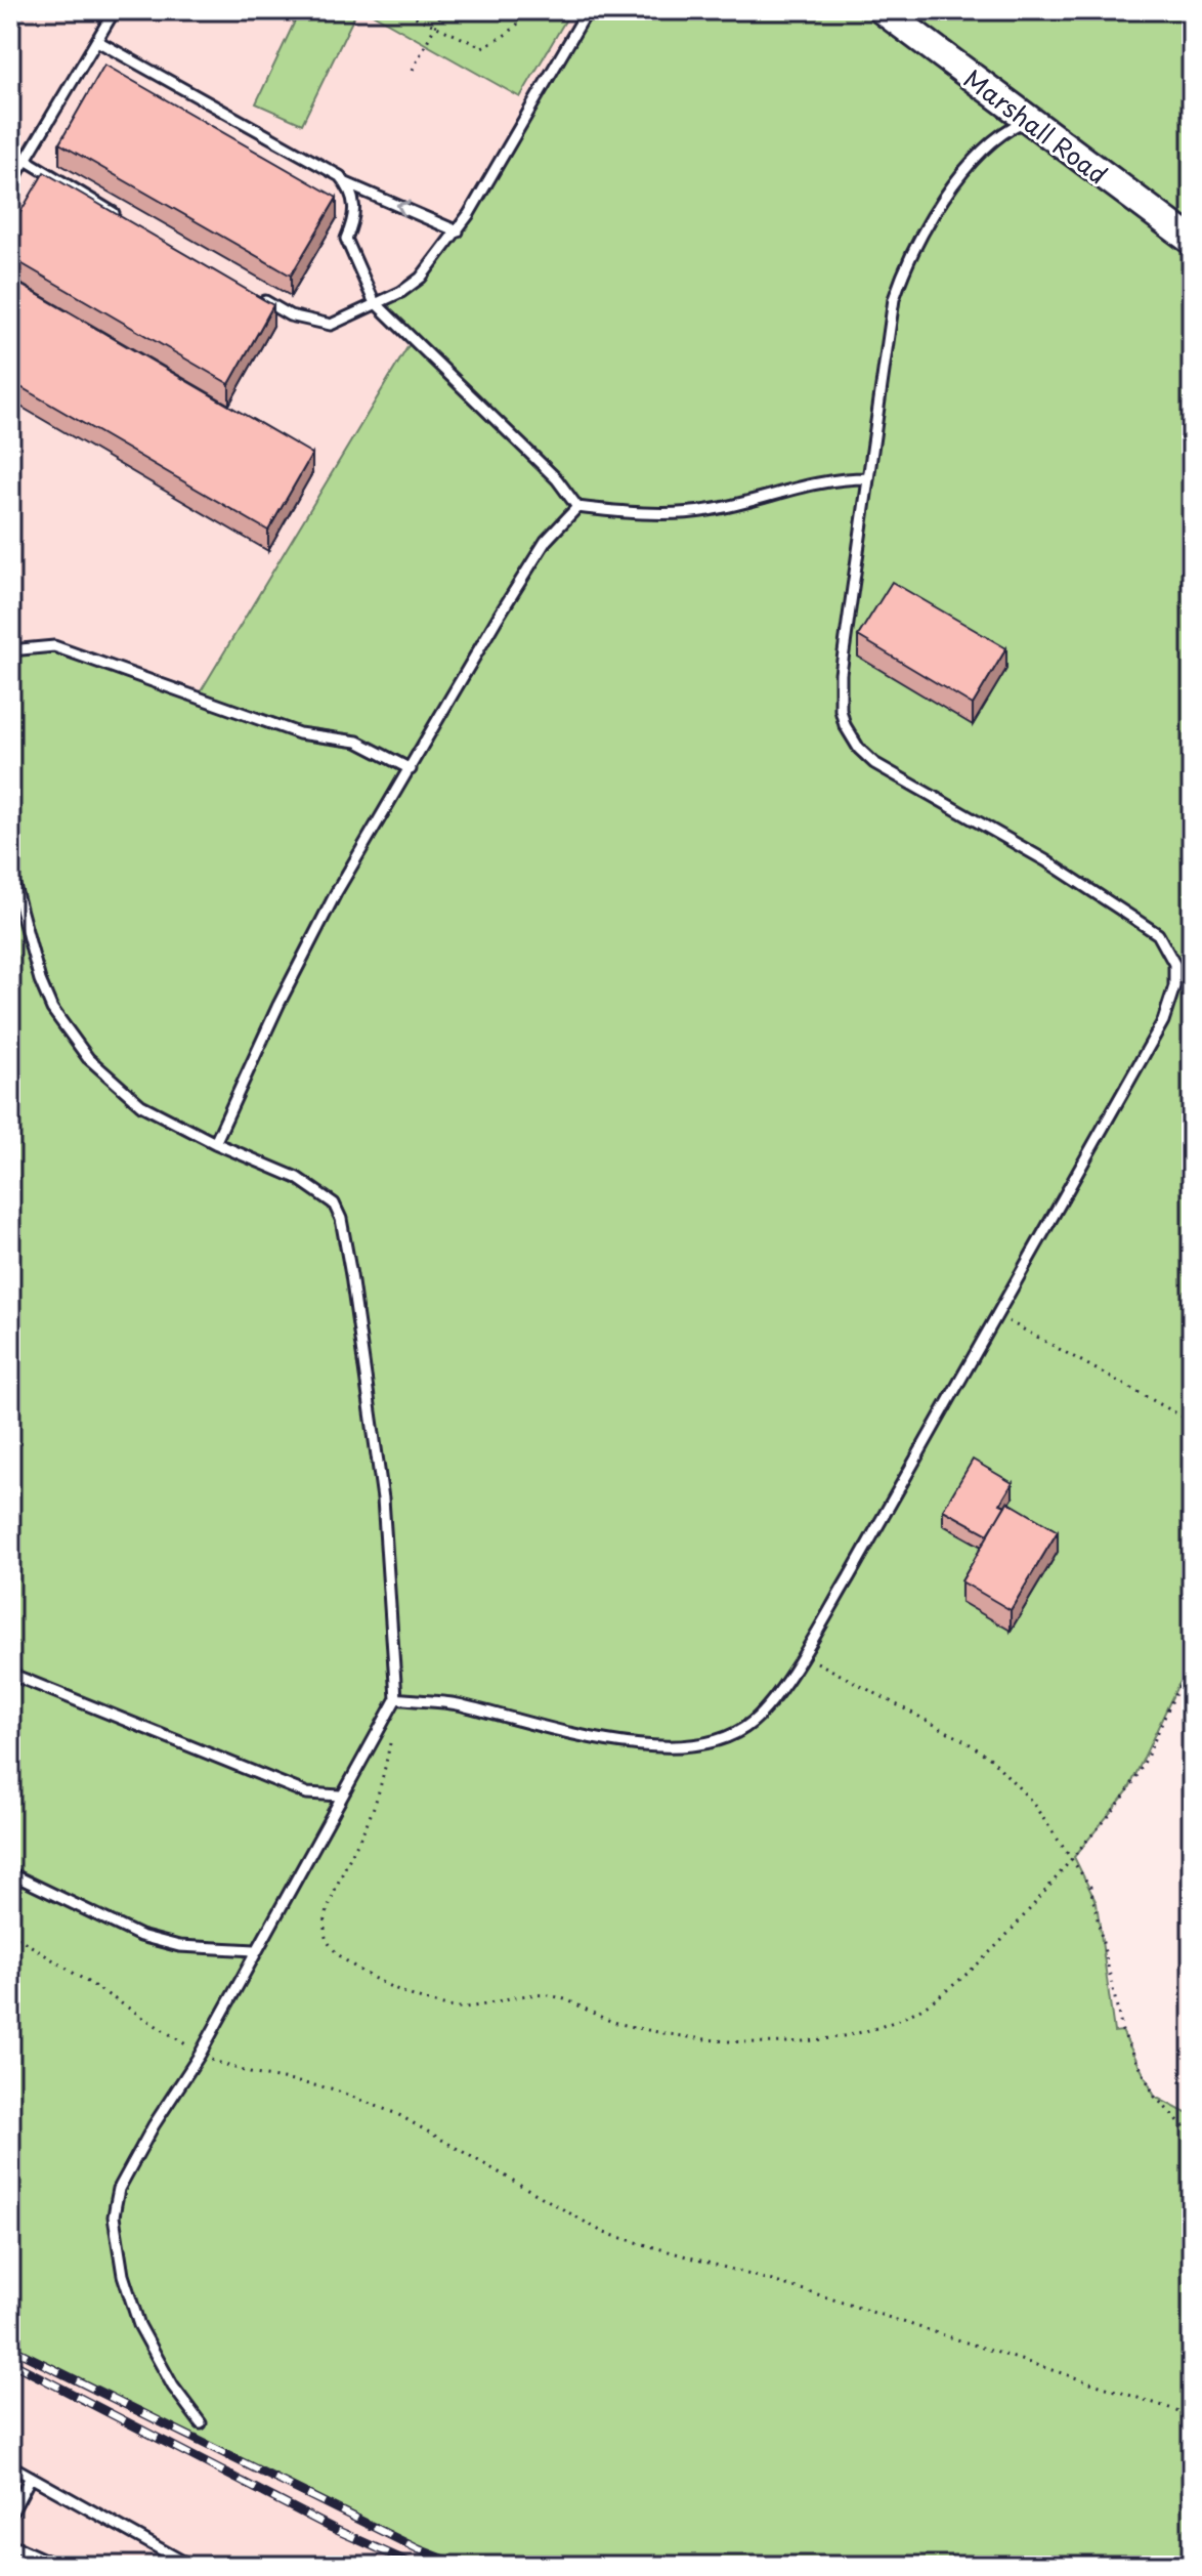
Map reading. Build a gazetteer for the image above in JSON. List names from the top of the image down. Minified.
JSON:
{"streets":{"main road":["Marshall Road"]}}
